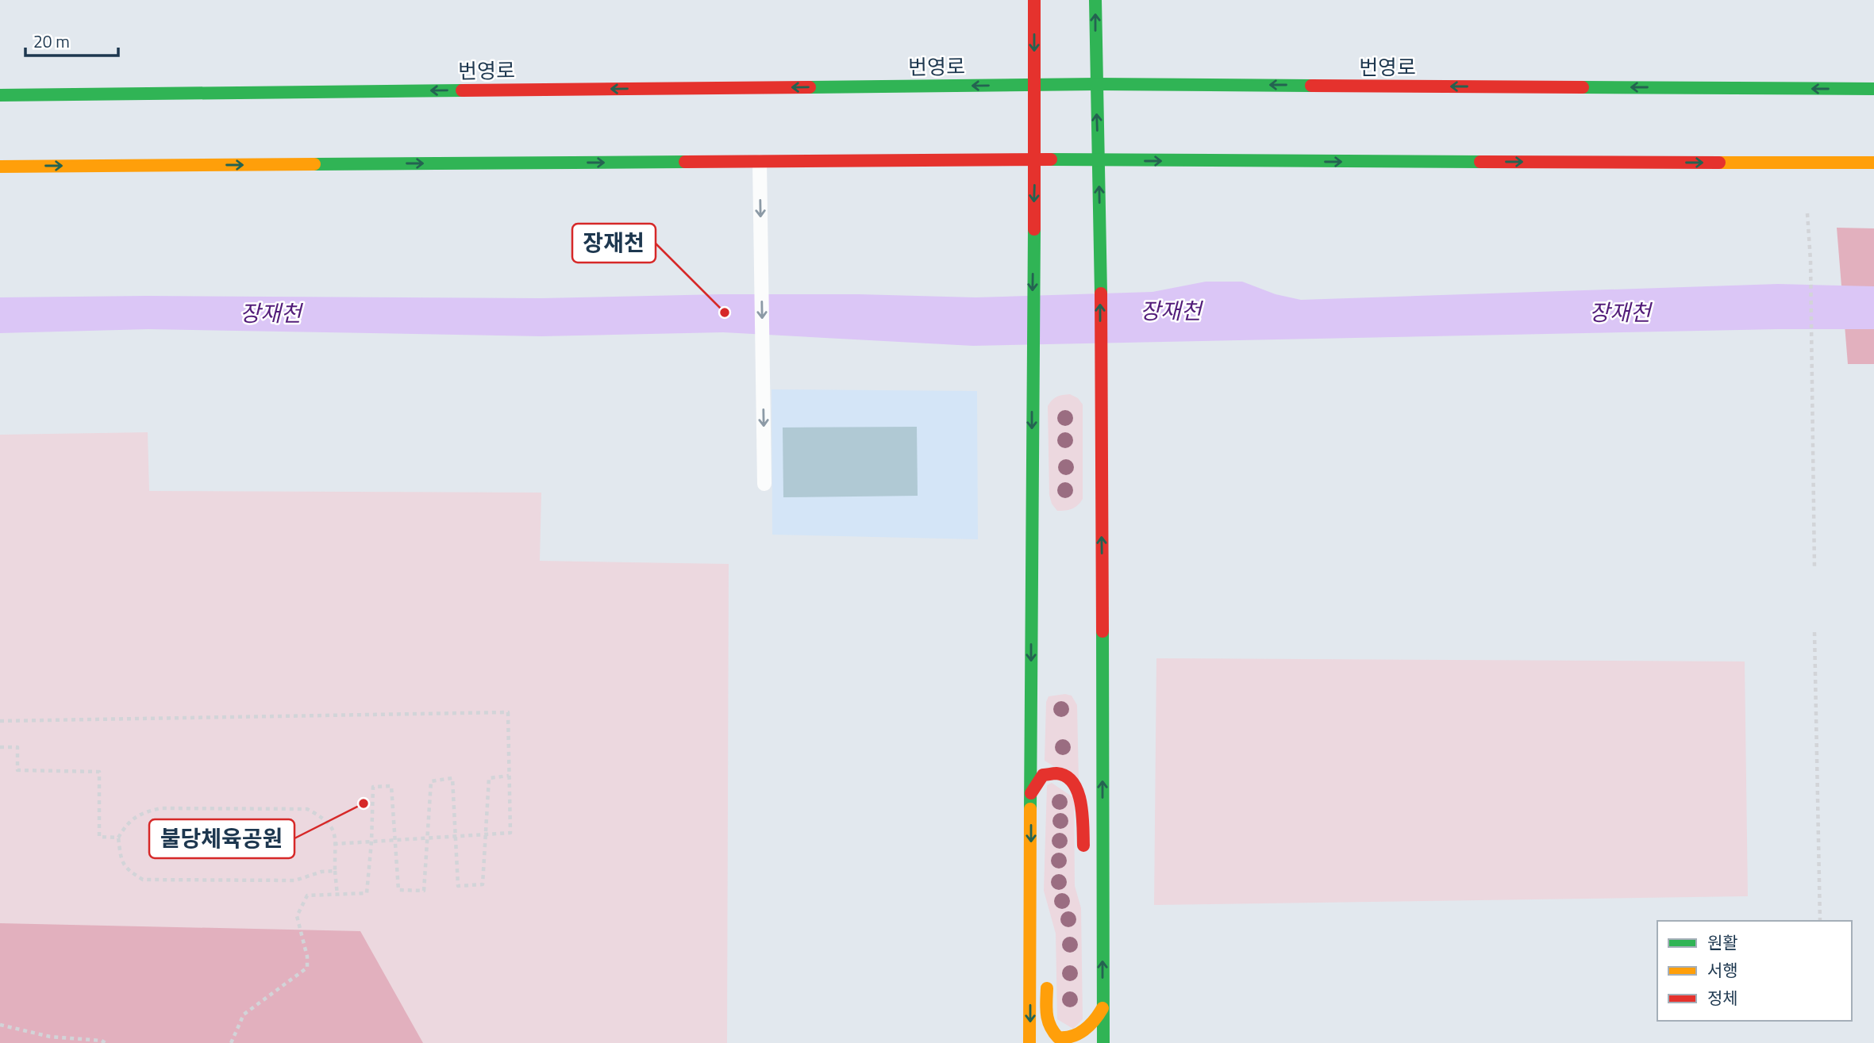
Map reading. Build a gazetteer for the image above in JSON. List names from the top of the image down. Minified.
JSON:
{"streets":{"main road":["번영로"]},"water":["장재천"],"places":["장재천","불당체육공원"],"legend":["원활","서행","정체"],"scale_bar":"20 m"}
